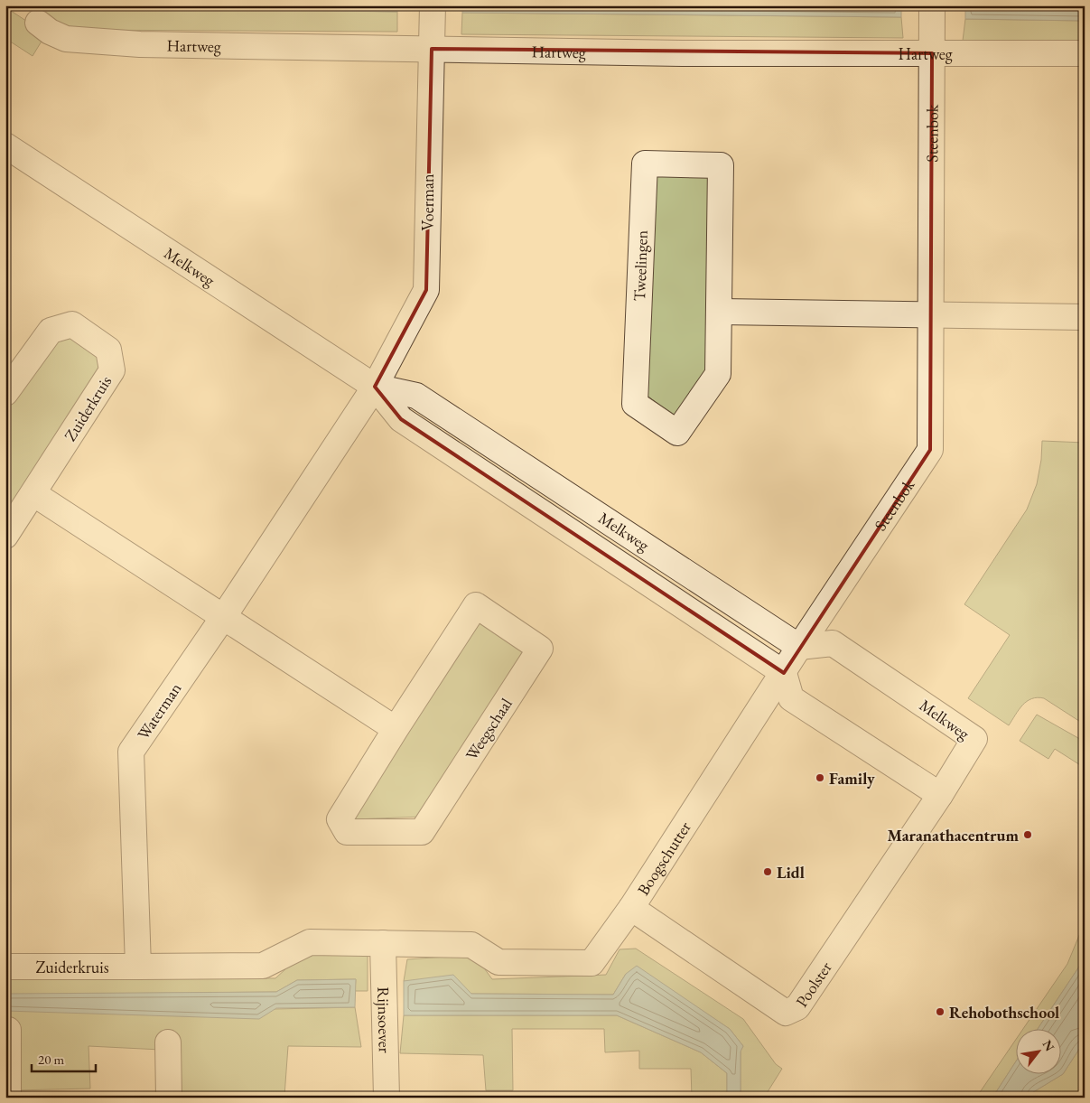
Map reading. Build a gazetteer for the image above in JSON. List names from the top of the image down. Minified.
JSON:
{"streets":{"street":["Hartweg","Steenbok","Voerman","Melkweg","Tweelingen","Zuiderkruis","Waterman","Weegschaal","Boogschutter","Poolster","Rijnsoever"]},"crossings":[["Hartweg","Steenbok"],["Hartweg","Voerman"],["Steenbok","Melkweg"],["Steenbok","Boogschutter"],["Voerman","Melkweg"],["Voerman","Waterman"],["Melkweg","Waterman"],["Melkweg","Boogschutter"],["Melkweg","Poolster"],["Zuiderkruis","Waterman"],["Boogschutter","Poolster"],["Boogschutter","Rijnsoever"]],"places":["Family","Maranathacentrum","Lidl","Rehobothschool"],"scale_bar":"20 m","north":"top right"}
